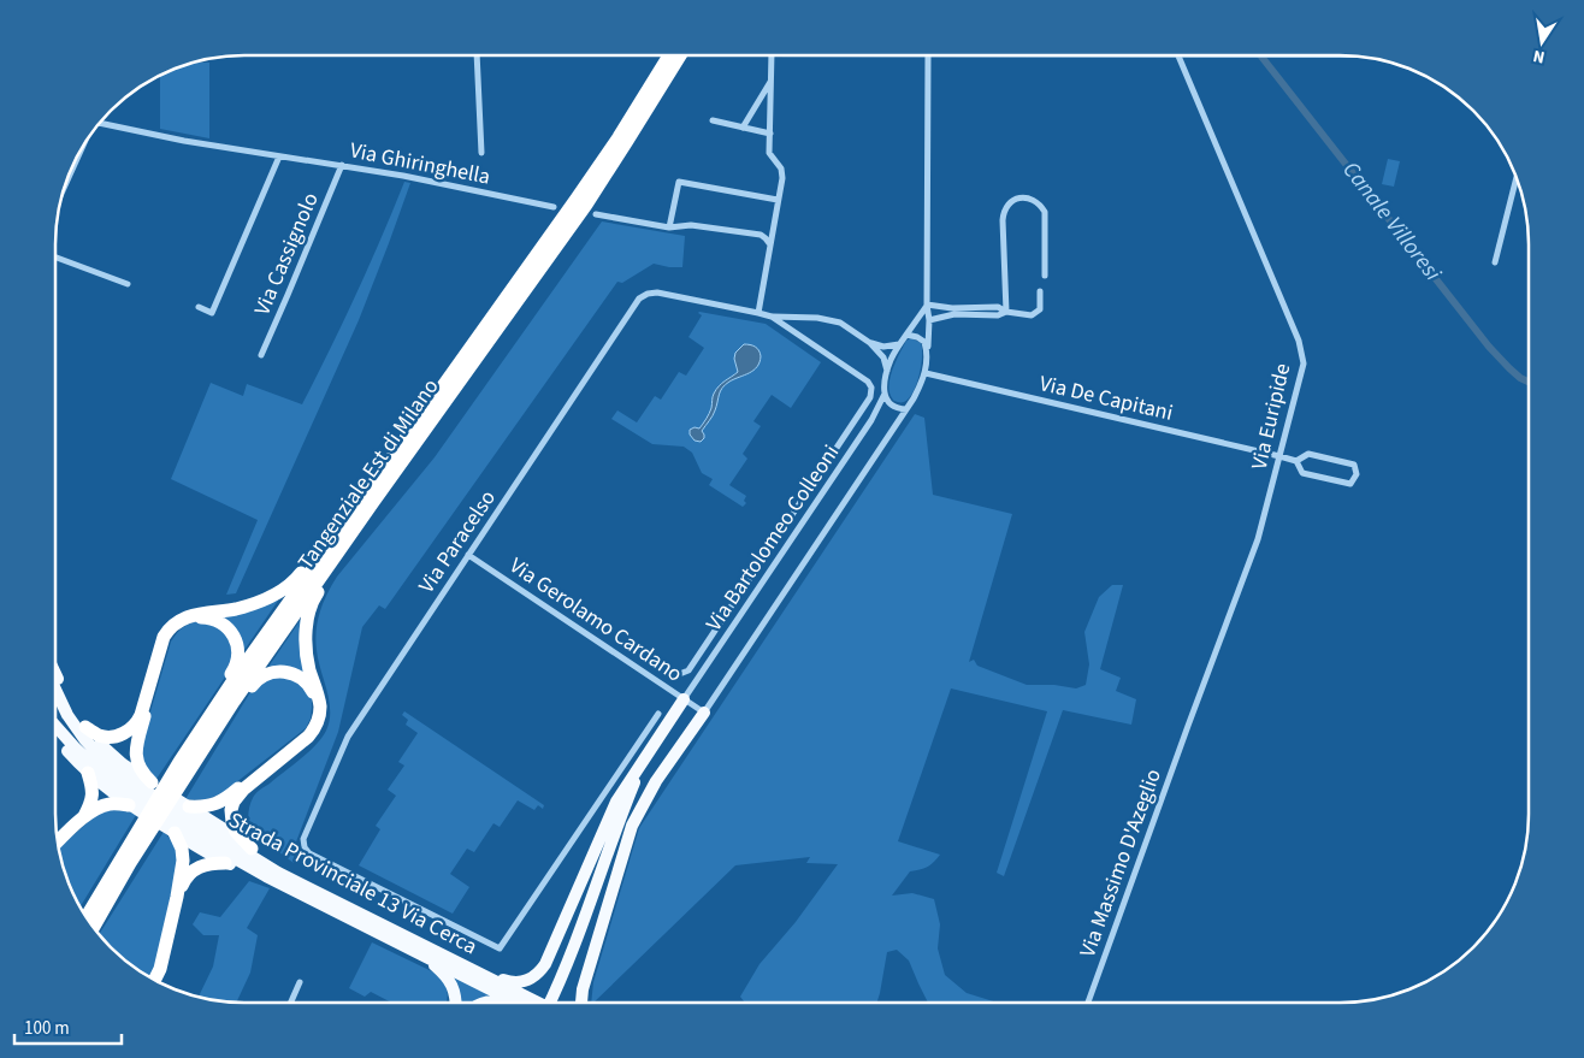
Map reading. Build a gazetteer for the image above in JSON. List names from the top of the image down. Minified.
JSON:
{"streets":{"highway":["Tangenziale Est di Milano"],"main road":["Strada Provinciale 13 Via Cerca"],"street":["Via Ghiringhella","Via Cassignolo","Via De Capitani","Via Euripide","Via Bartolomeo Colleoni","Via Paracelso","Via Gerolamo Cardano","Via Massimo D'Azeglio"]},"crossings":[["Via Ghiringhella","Via Cassignolo"],["Via De Capitani","Via Euripide"],["Via De Capitani","Via Bartolomeo Colleoni"],["Via Euripide","Via Massimo D'Azeglio"],["Via Bartolomeo Colleoni","Via Paracelso"],["Via Bartolomeo Colleoni","Via Gerolamo Cardano"],["Via Paracelso","Via Gerolamo Cardano"]],"water":["Canale Villoresi"],"scale_bar":"100 m","north":"bottom"}
